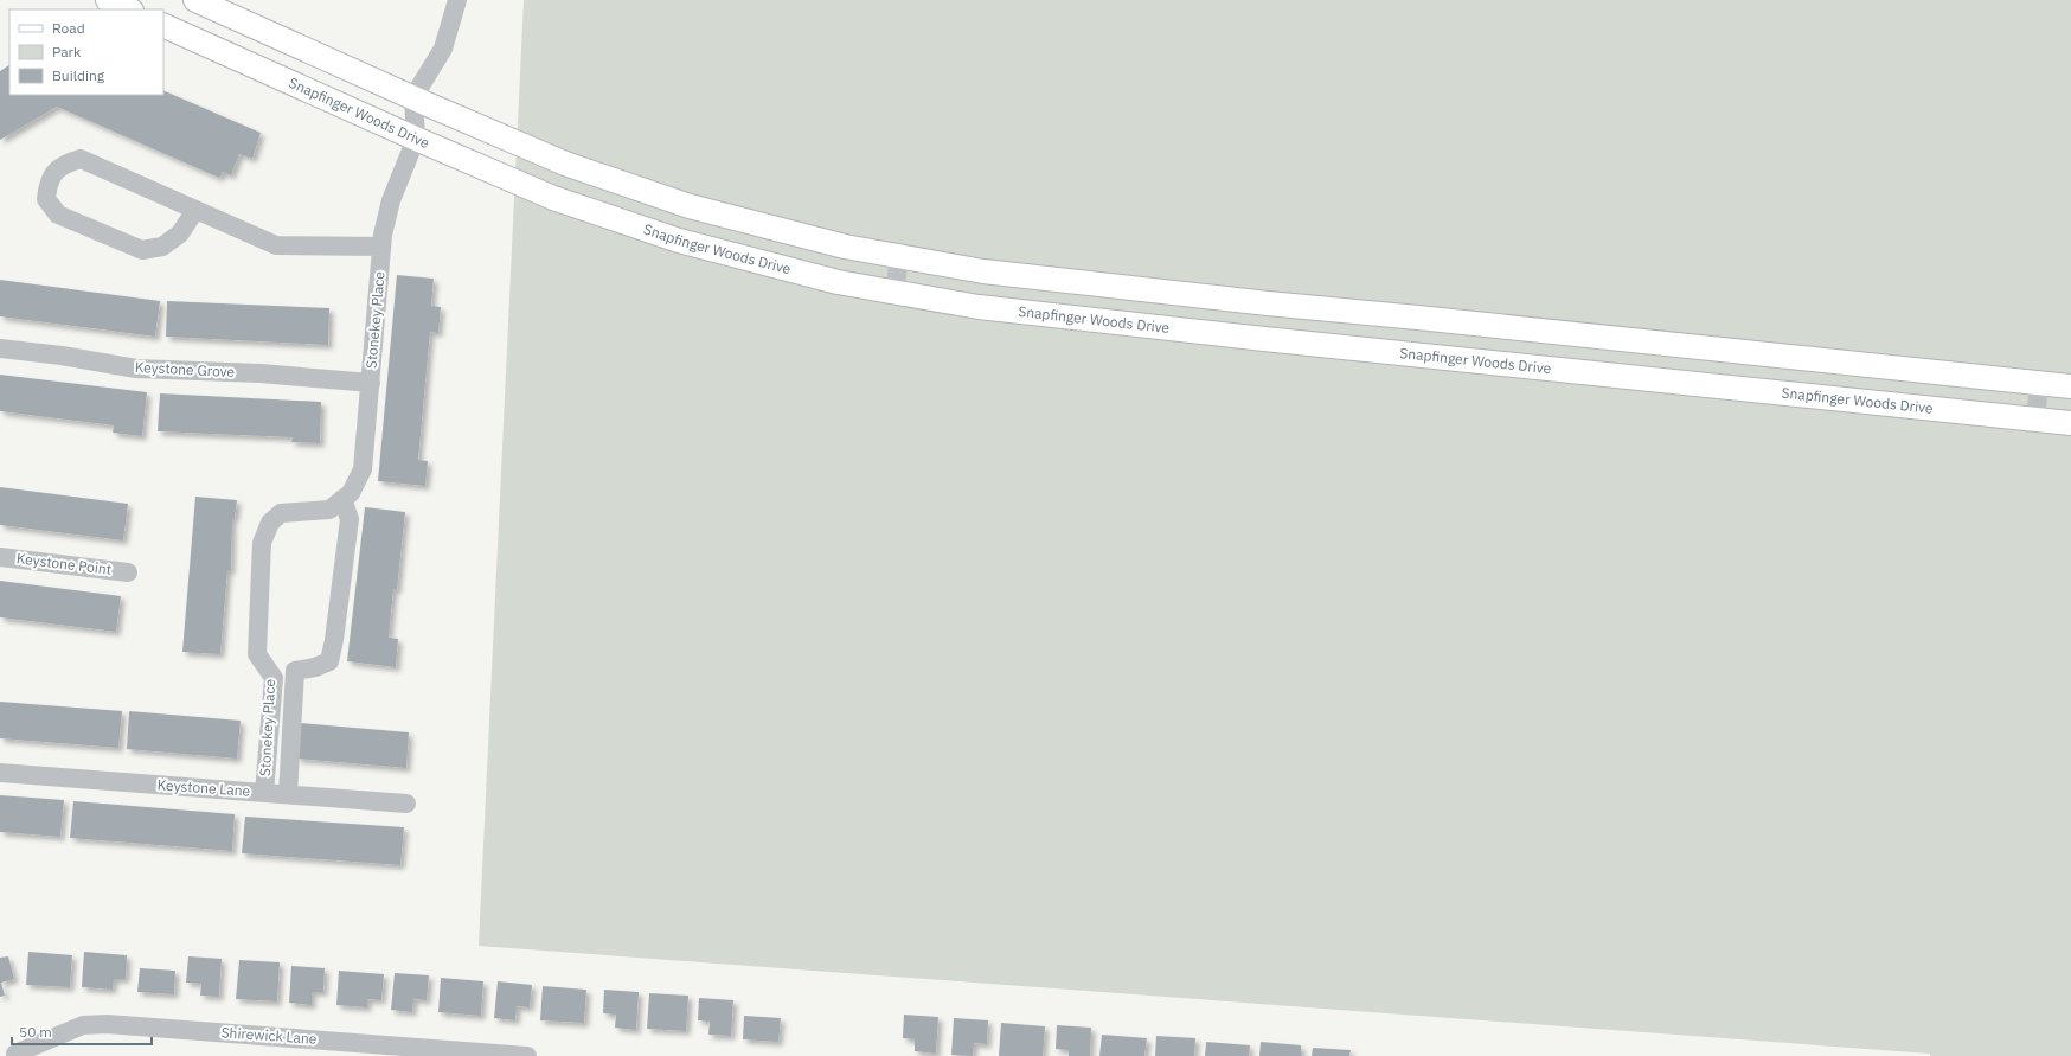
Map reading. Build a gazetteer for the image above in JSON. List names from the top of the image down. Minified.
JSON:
{"streets":{"main road":["Snapfinger Woods Drive"],"street":["Stonekey Place","Keystone Grove","Keystone Point","Keystone Lane","Shirewick Lane"]},"crossings":[["Snapfinger Woods Drive","Stonekey Place"],["Stonekey Place","Keystone Grove"],["Stonekey Place","Keystone Lane"]],"legend":["Road","Park","Building"],"scale_bar":"50 m"}
